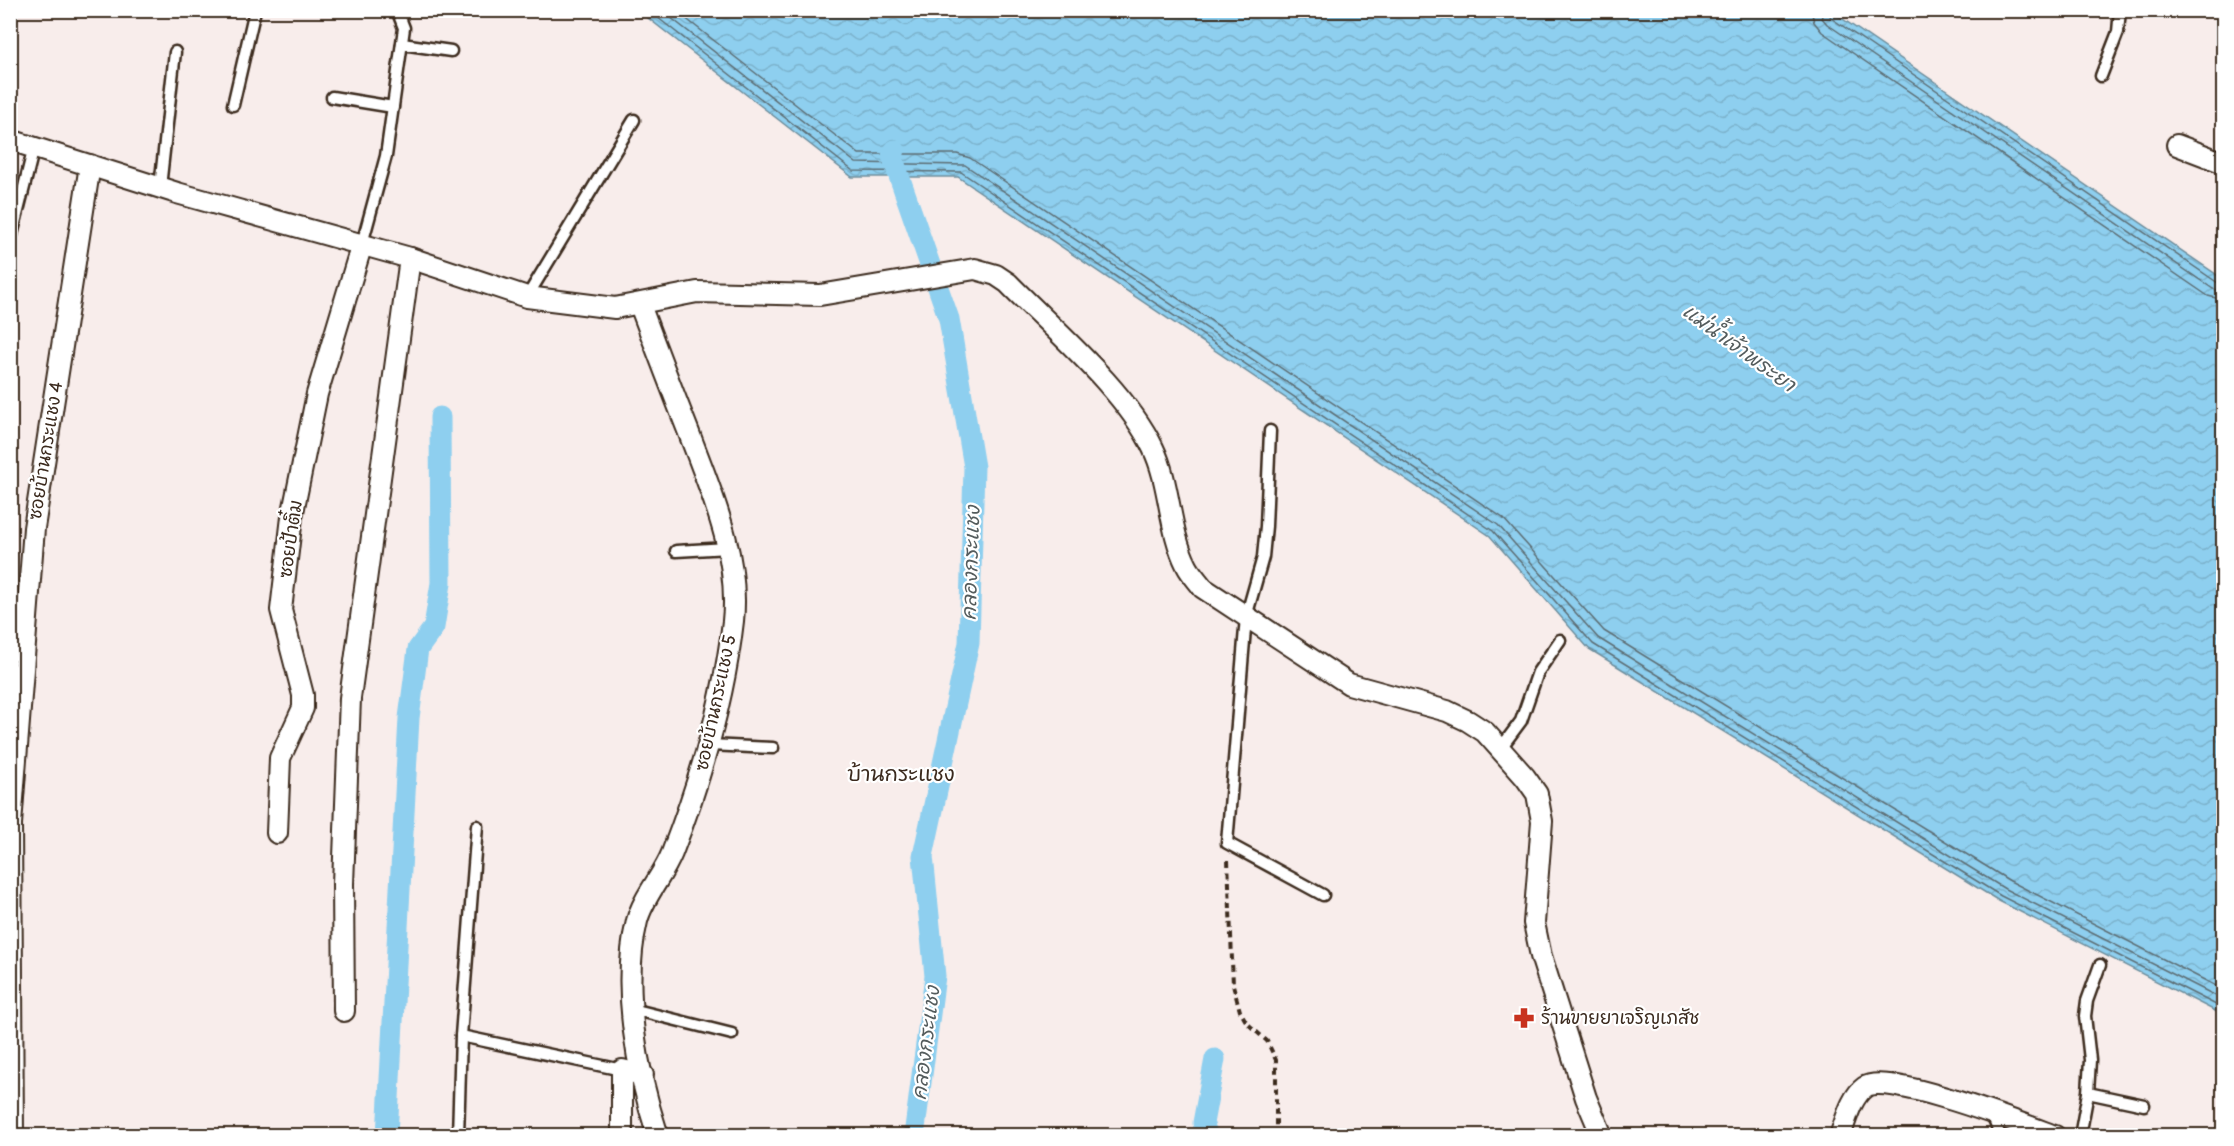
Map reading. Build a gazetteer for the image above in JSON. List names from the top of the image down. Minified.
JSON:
{"streets":{"street":["ซอยบ้านกระแชง 4","ซอยป้าติ๋ม","ซอยบ้านกระแชง 5"]},"districts":["บ้านกระแชง"],"water":["แม่น้ำเจ้าพระยา","คลองกระแชง"],"places":{"pharmacy":["ร้านขายยาเจริญเภสัช"]}}
